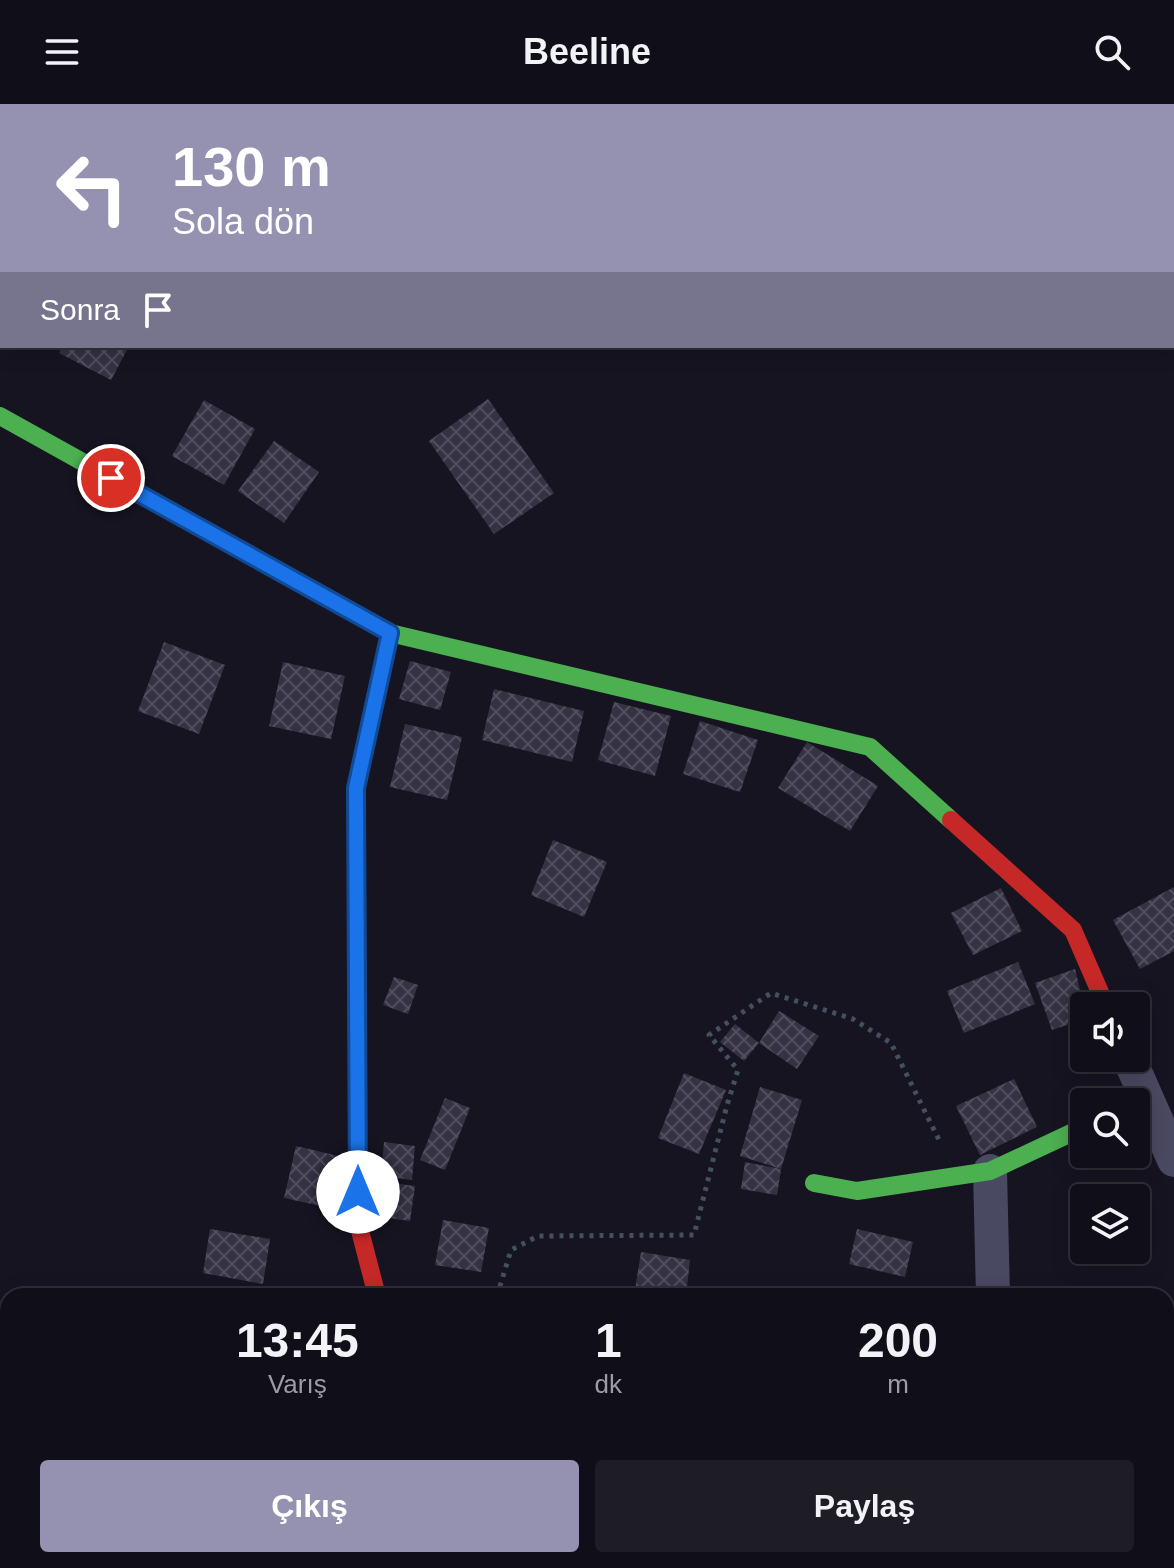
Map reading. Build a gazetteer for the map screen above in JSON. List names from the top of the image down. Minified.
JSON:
{"page":{"header":"Beeline","turn":["130 m","Sola dön"],"then":"Sonra","eta":["13:45","Varış","1","dk","200","m"],"buttons":["Çıkış","Paylaş"]}}
